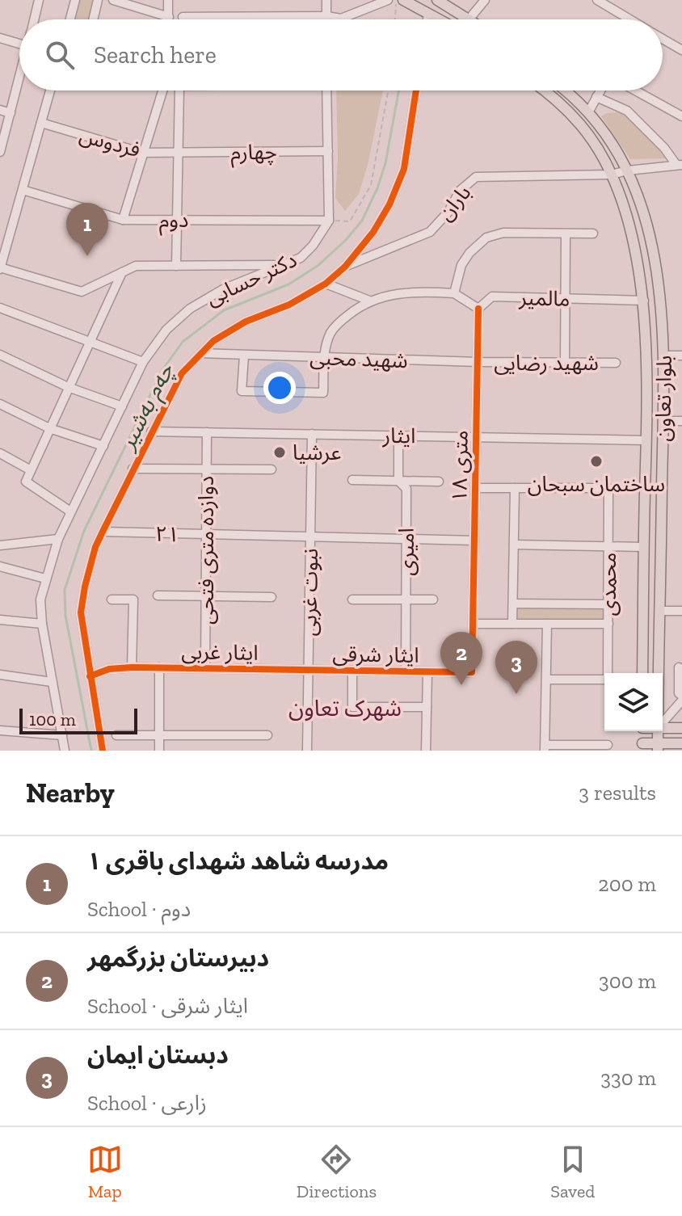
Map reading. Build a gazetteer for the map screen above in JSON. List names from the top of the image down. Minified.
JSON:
{"streets":{"main road":["بلوار تعاون"],"street":["فردوس","چهارم","باران","دوم","دکتر حسابی","مالمیر","شهید محبی","شهید رضایی","ایثار","۱۸ متری","۲۱","دوازده متری فتحی","امیری","محمدی","نبوت غربی","ایثار غربی","ایثار شرقی"]},"crossings":[["فردوس","چهارم"],["باران","بلوار تعاون"],["دوم","دکتر حسابی"],["مالمیر","بلوار تعاون"],["مالمیر","۱۸ متری"],["شهید محبی","شهید رضایی"],["شهید محبی","۱۸ متری"],["شهید رضایی","۱۸ متری"],["بلوار تعاون","ایثار"],["ایثار","۱۸ متری"],["ایثار","دوازده متری فتحی"],["ایثار","امیری"],["ایثار","نبوت غربی"],["۱۸ متری","۲۱"],["۱۸ متری","ایثار شرقی"],["۲۱","دوازده متری فتحی"],["۲۱","امیری"],["۲۱","نبوت غربی"],["دوازده متری فتحی","ایثار غربی"],["امیری","ایثار شرقی"],["نبوت غربی","ایثار غربی"],["نبوت غربی","ایثار شرقی"],["ایثار غربی","ایثار شرقی"]],"districts":["شهرک تعاون"],"water":["چەم بەشیر"],"places":["عرشیا","ساختمان سبحان"],"scale_bar":"100 m","page":{"search":"Search here","pins":["1","2","3"],"scale":"100 m","heading":["Nearby","3 results"],"list":[{"mark":"1","name":"مدرسه شاهد شهدای باقری ۱","note":"School · دوم","value":"200 m"},{"mark":"2","name":"دبیرستان بزرگمهر","note":"School · ایثار شرقی","value":"300 m"},{"mark":"3","name":"دبستان ایمان","note":"School · زارعی","value":"330 m"}],"nav":["Map","Directions","Saved"]}}
